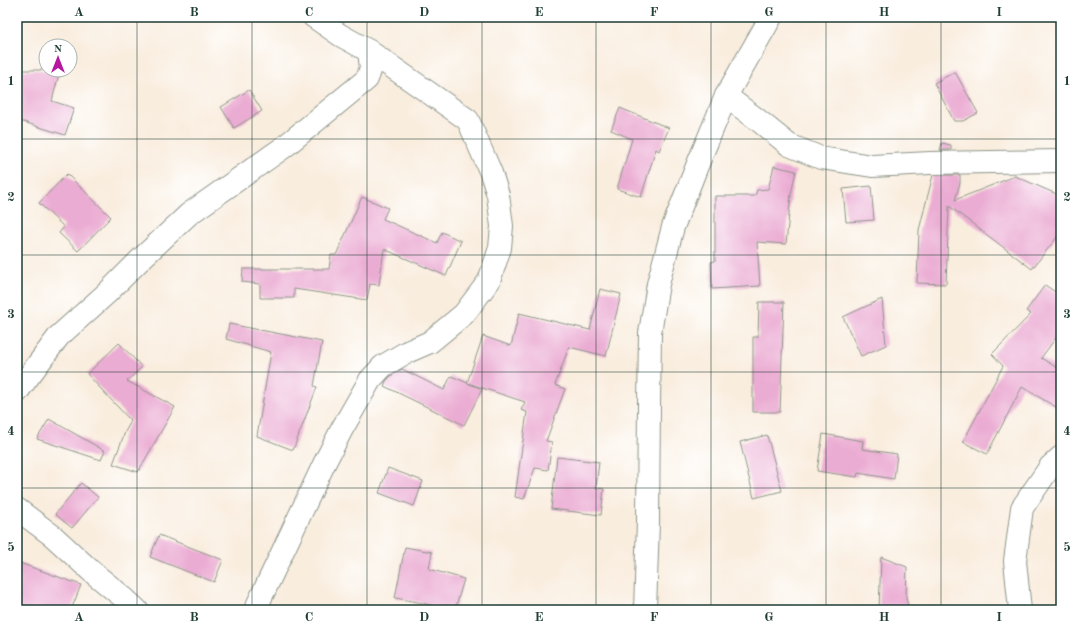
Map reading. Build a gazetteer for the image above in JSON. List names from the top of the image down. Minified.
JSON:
{"north":"top","grid":{"columns":["A","B","C","D","E","F","G","H","I"],"rows":["1","2","3","4","5"]}}
